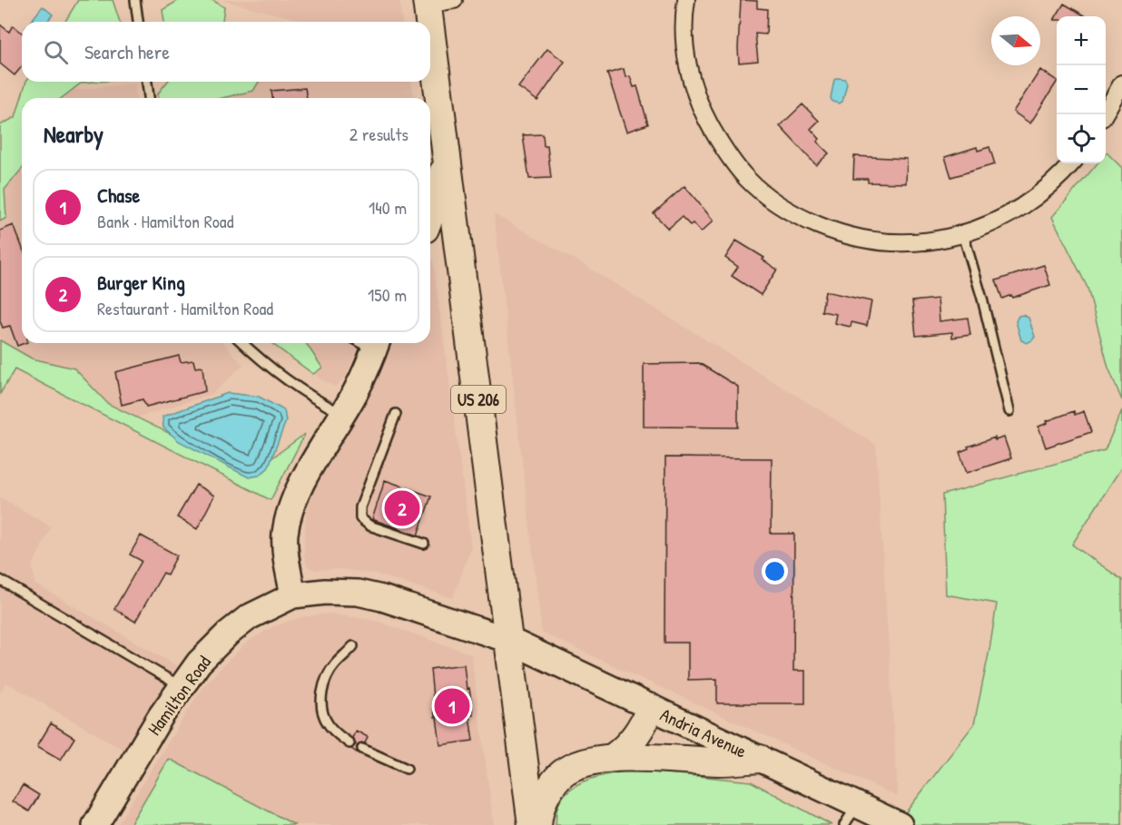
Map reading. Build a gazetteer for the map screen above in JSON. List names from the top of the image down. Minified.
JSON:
{"streets":{"main road":["US 206"],"street":["Hamilton Road","Andria Avenue"]},"crossings":[["US 206","Hamilton Road"],["US 206","Andria Avenue"],["Hamilton Road","Andria Avenue"]],"north":"right","page":{"map_buttons":["+","−"],"search":"Search here","heading":["Nearby","2 results"],"list":[{"mark":"1","name":"Chase","note":"Bank · Hamilton Road","value":"140 m"},{"mark":"2","name":"Burger King","note":"Restaurant · Hamilton Road","value":"150 m"}],"pins":["2","1"]}}
